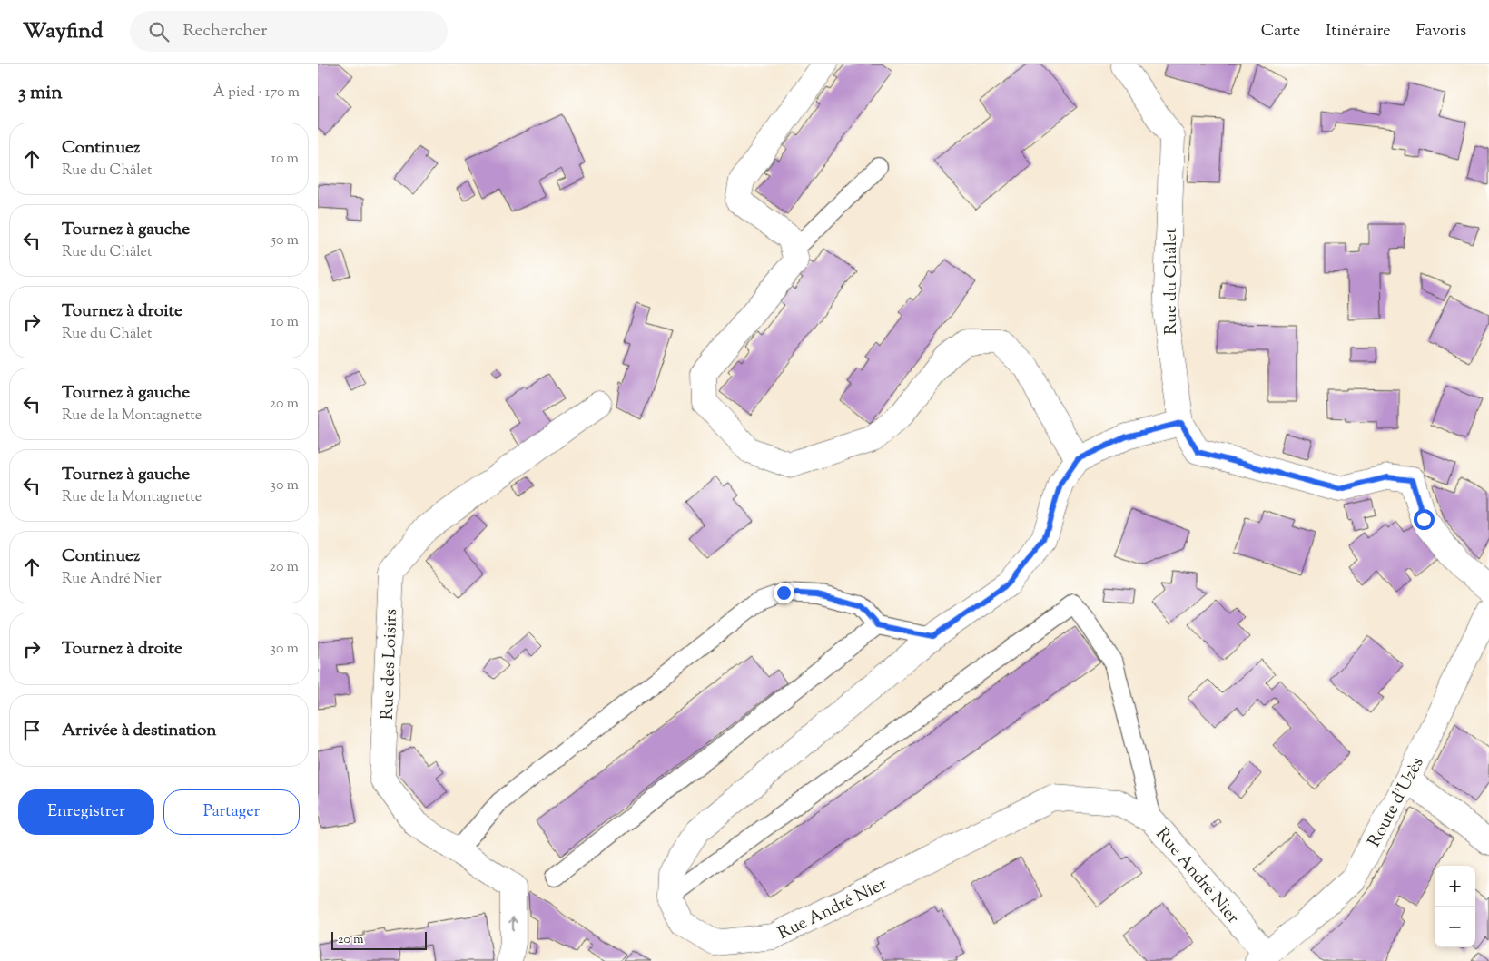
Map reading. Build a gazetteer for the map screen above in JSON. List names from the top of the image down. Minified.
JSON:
{"streets":{"street":["Rue du Châlet","Rue des Loisirs","Route d'Uzès","Rue André Nier"]},"crossings":[["Route d'Uzès","Rue André Nier"]],"scale_bar":"20 m","page":{"header":"Wayfind","search":"Rechercher","nav":["Carte","Itinéraire","Favoris"],"heading":["3 min","À pied · 170 m"],"list":[["Continuez","Rue du Châlet","10 m"],["Tournez à gauche","Rue du Châlet","50 m"],["Tournez à droite","Rue du Châlet","10 m"],["Tournez à gauche","Rue de la Montagnette","20 m"],["Tournez à gauche","Rue de la Montagnette","30 m"],["Continuez","Rue André Nier","20 m"],["Tournez à droite","30 m"],"Arrivée à destination"],"buttons":["Enregistrer","Partager"],"map_buttons":["+","−"],"scale":"20 m"}}
